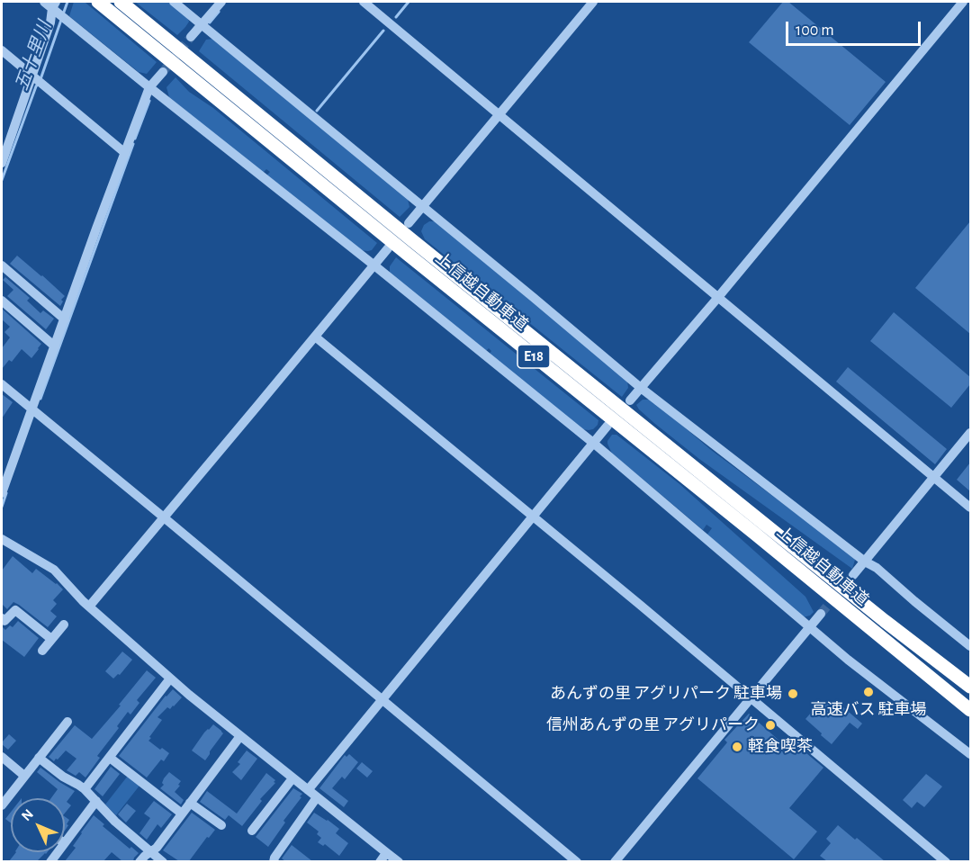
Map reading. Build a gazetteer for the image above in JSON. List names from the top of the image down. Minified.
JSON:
{"streets":{"highway":["上信越自動車道","E18"]},"water":["五十里川"],"places":["高速バス 駐車場","あんずの里 アグリパーク 駐車場","信州あんずの里 アグリパーク","軽食喫茶"],"scale_bar":"100 m","north":"top left"}
